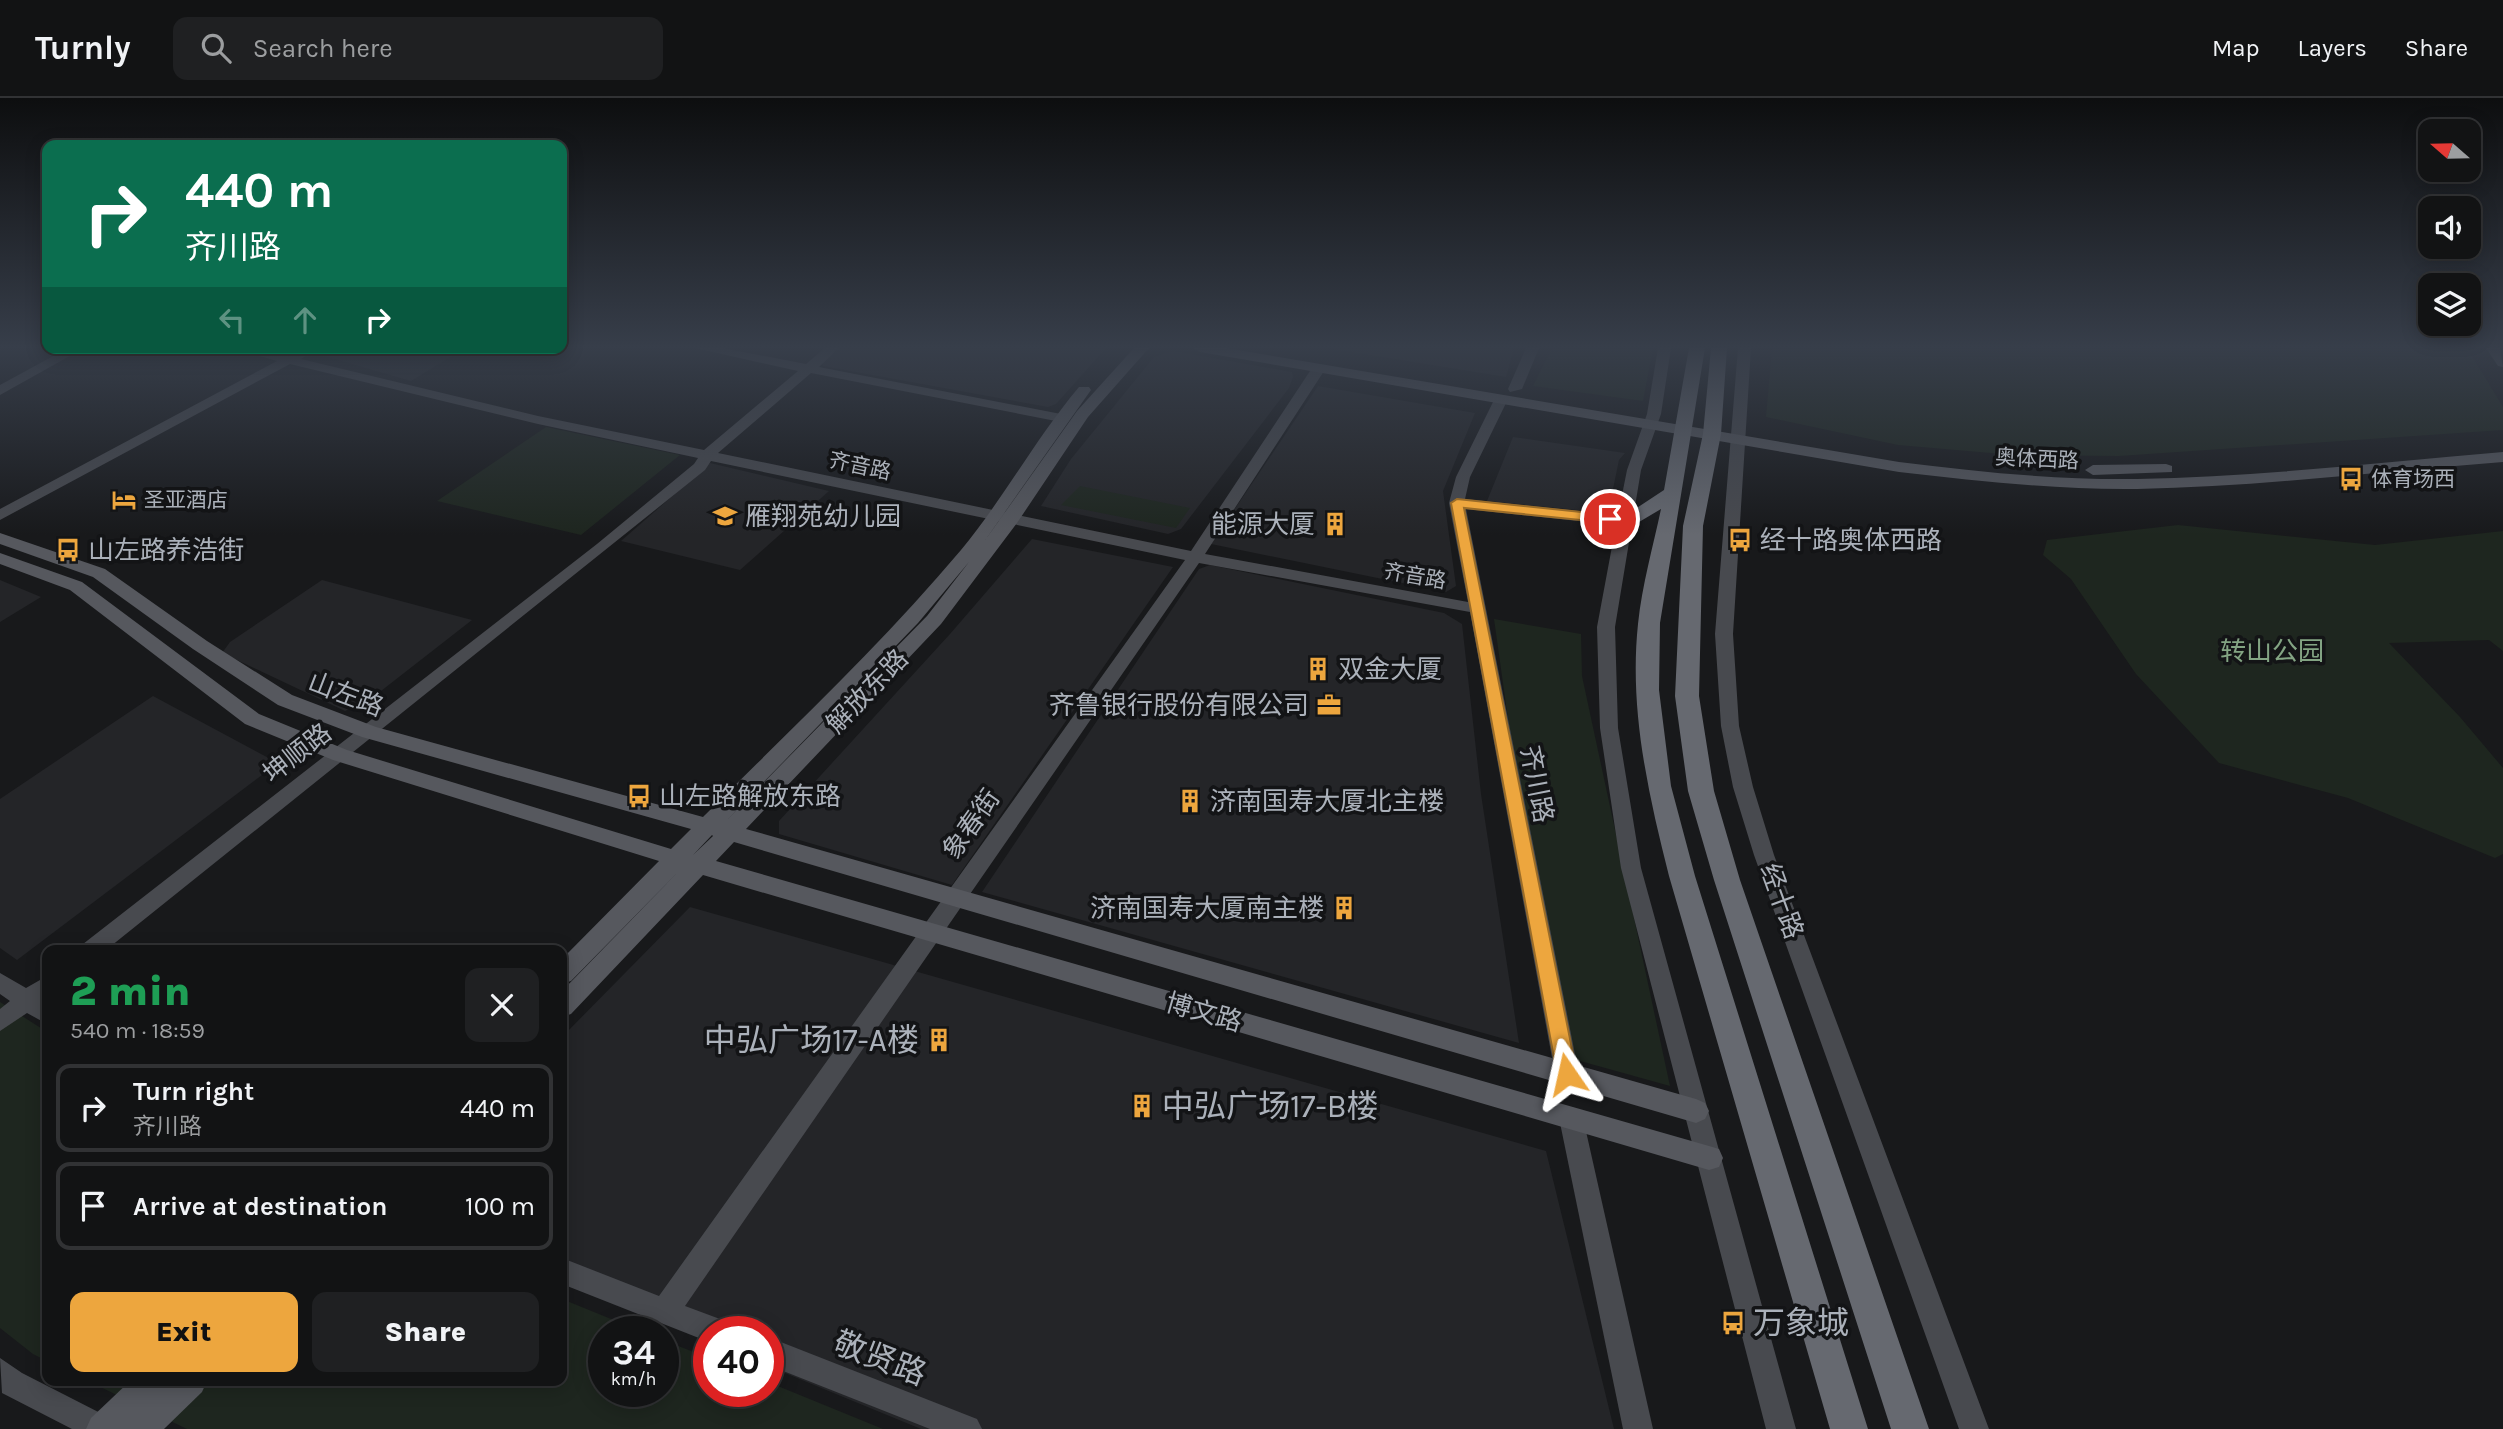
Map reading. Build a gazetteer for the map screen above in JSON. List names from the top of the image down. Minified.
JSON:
{"streets":{"highway":["经十路"],"main road":["奥体西路","解放东路","山左路","博文路"],"street":["齐音路","坤顺路","齐川路","象春街","敬贤路"]},"crossings":[["奥体西路","经十路"],["齐音路","解放东路"],["齐音路","坤顺路"],["齐音路","齐川路"],["齐音路","象春街"],["解放东路","山左路"],["解放东路","博文路"],["山左路","坤顺路"],["山左路","博文路"],["齐川路","博文路"],["象春街","博文路"]],"parks":["转山公园"],"places":{"bus stop":["体育场西","经十路奥体西路","山左路养浩街","山左路解放东路","万象城"],"hotel":["圣亚酒店"],"school or university":["雁翔苑幼儿园"],"building":["能源大厦","双金大厦","济南国寿大厦北主楼","济南国寿大厦南主楼","中弘广场17-A楼","中弘广场17-B楼"],"office":["齐鲁银行股份有限公司"]},"north":"left","page":{"header":"Turnly","search":"Search here","nav":["Map","Layers","Share"],"turn":["440 m","齐川路"],"heading":["2 min","540 m · 18:59"],"list":[{"name":"Turn right","note":"齐川路","value":"440 m"},{"name":"Arrive at destination","value":"100 m"}],"buttons":["Exit","Share"],"speed":"34 km/h","limit":"40"}}
